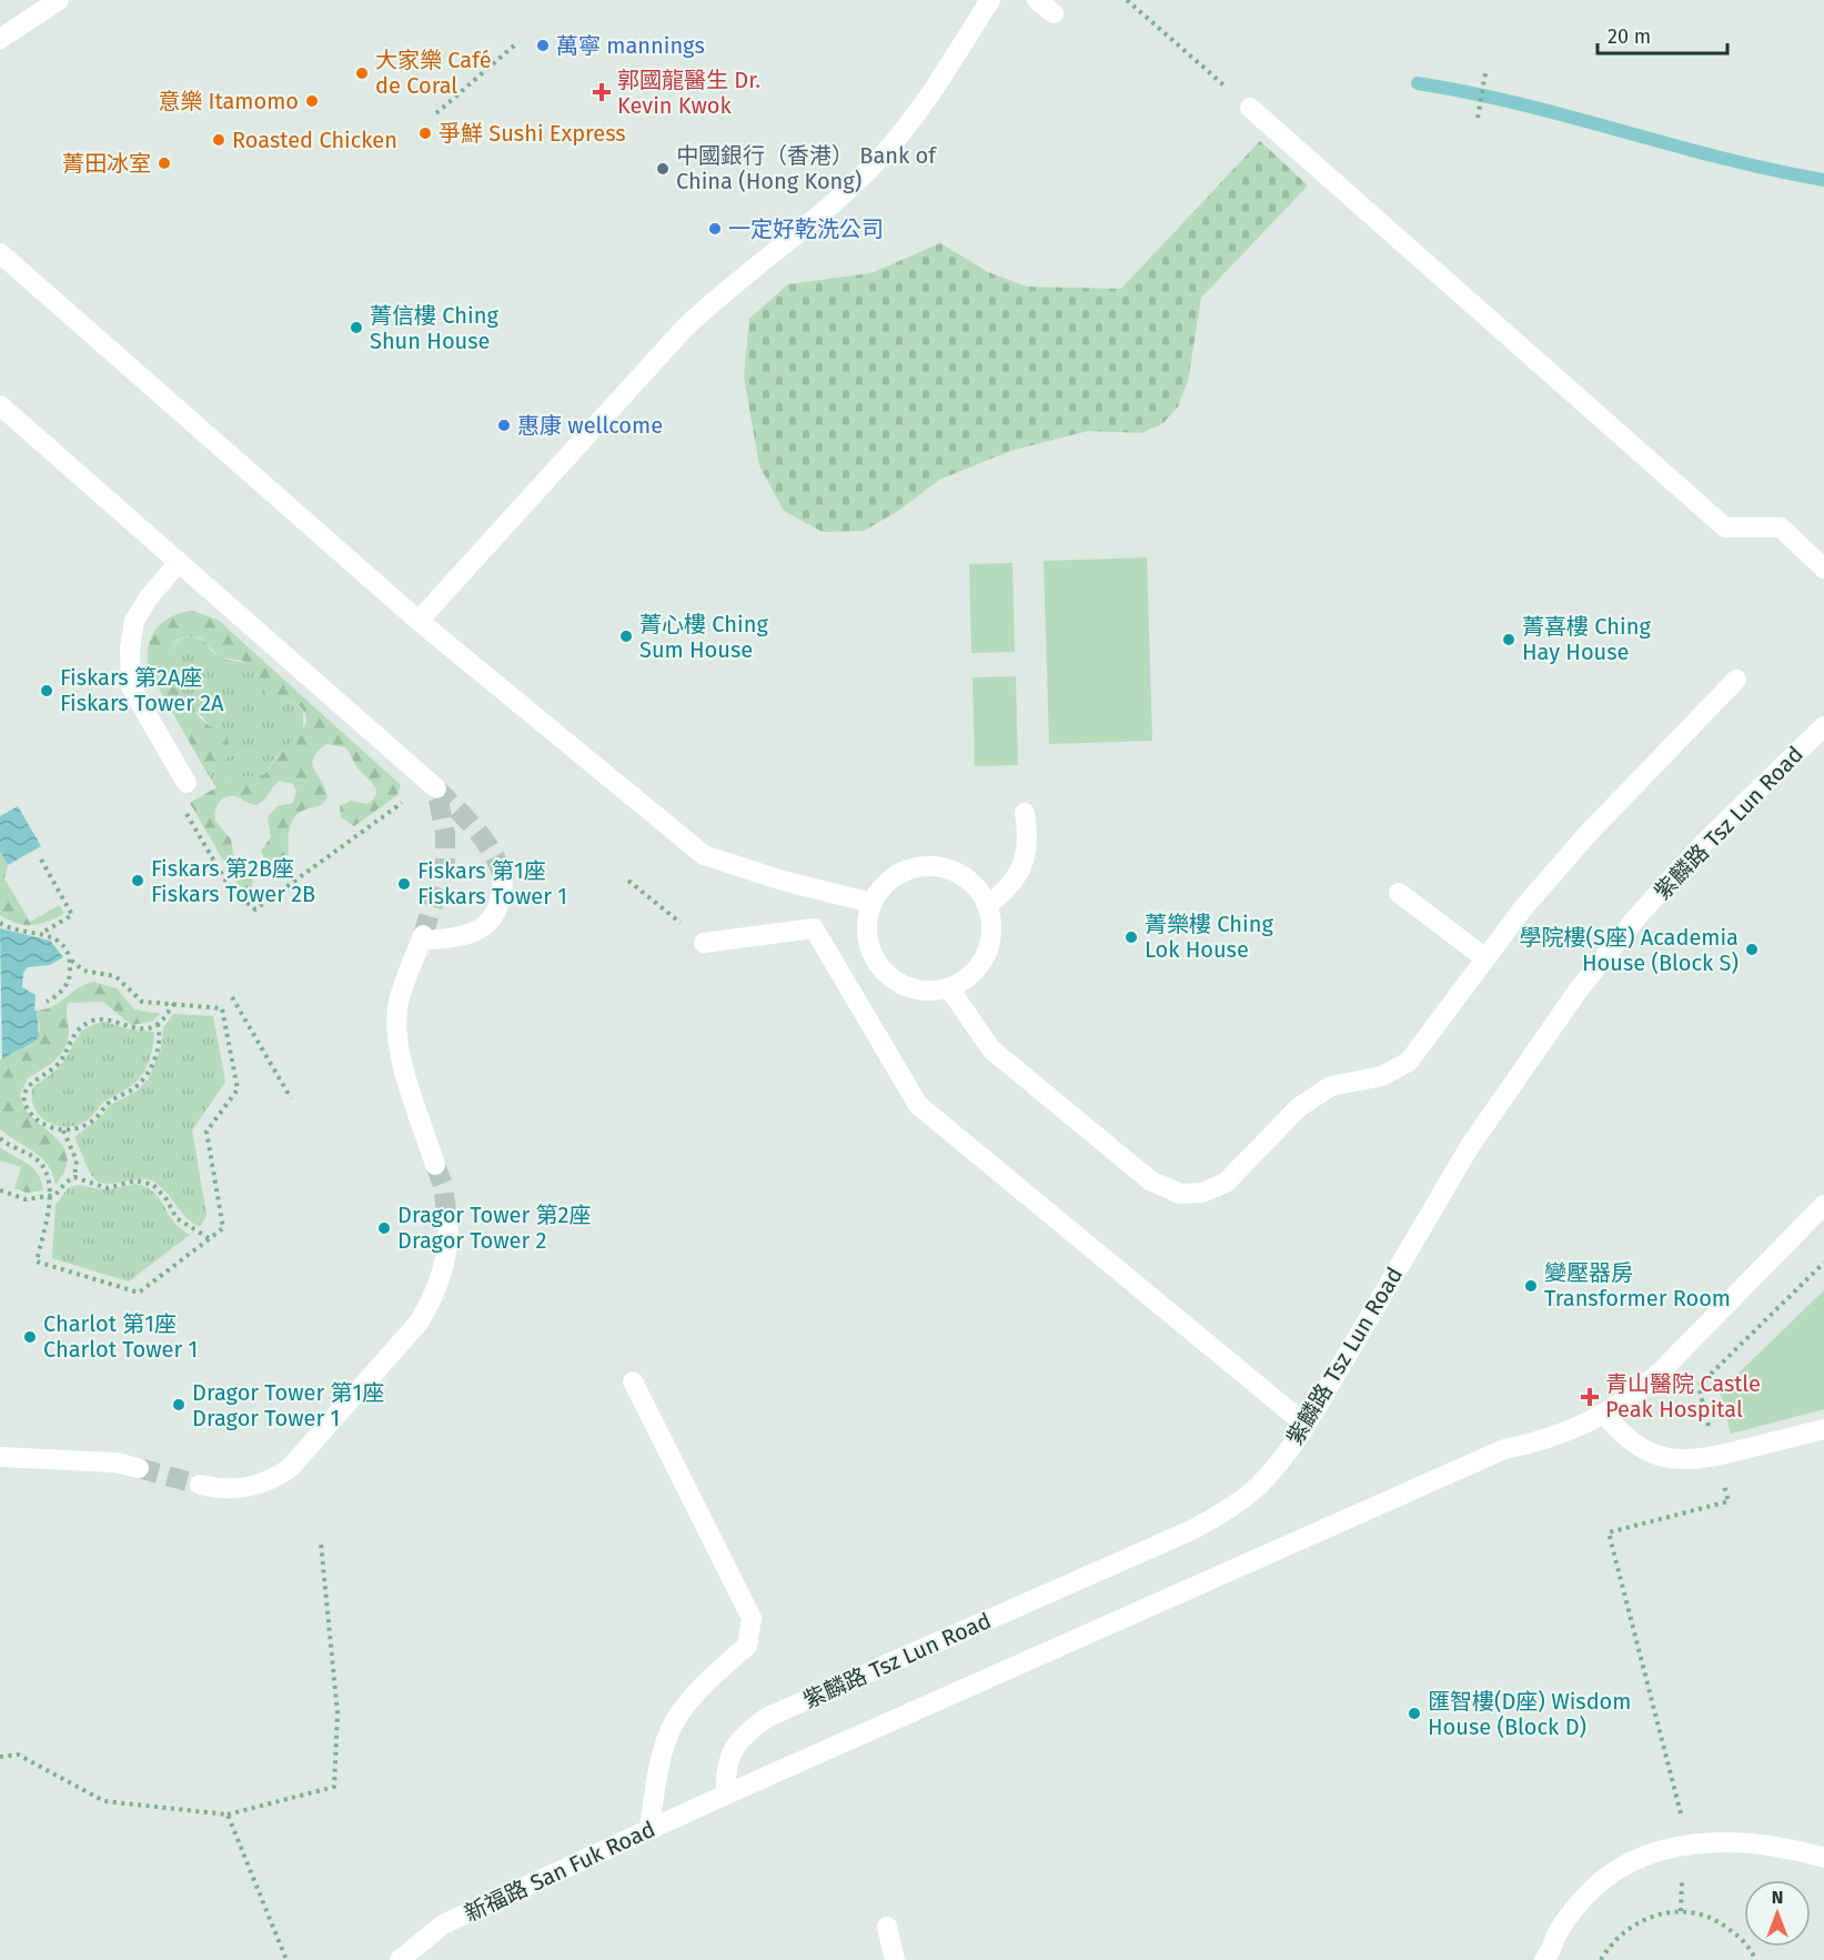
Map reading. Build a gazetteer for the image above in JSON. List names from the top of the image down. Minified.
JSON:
{"streets":{"street":["紫麟路 Tsz Lun Road","新福路 San Fuk Road"]},"crossings":[["紫麟路 Tsz Lun Road","新福路 San Fuk Road"]],"places":{"other":["萬寧 mannings","大家樂 Café de Coral","意樂 Itamomo","爭鮮 Sushi Express","Roasted Chicken","菁田冰室","中國銀行（香港） Bank of China (Hong Kong)","一定好乾洗公司","菁信樓 Ching Shun House","惠康 wellcome","菁心樓 Ching Sum House","菁喜樓 Ching Hay House","Fiskars 第2A座 Fiskars Tower 2A","Fiskars 第2B座 Fiskars Tower 2B","Fiskars 第1座 Fiskars Tower 1","菁樂樓 Ching Lok House","學院樓(S座) Academia House (Block S)","Dragor Tower 第2座 Dragor Tower 2","變壓器房 Transformer Room","Charlot 第1座 Charlot Tower 1","Dragor Tower 第1座 Dragor Tower 1","匯智樓(D座) Wisdom House (Block D)"],"health":["郭國龍醫生 Dr. Kevin Kwok","青山醫院 Castle Peak Hospital"]},"scale_bar":"20 m","north":"top"}
